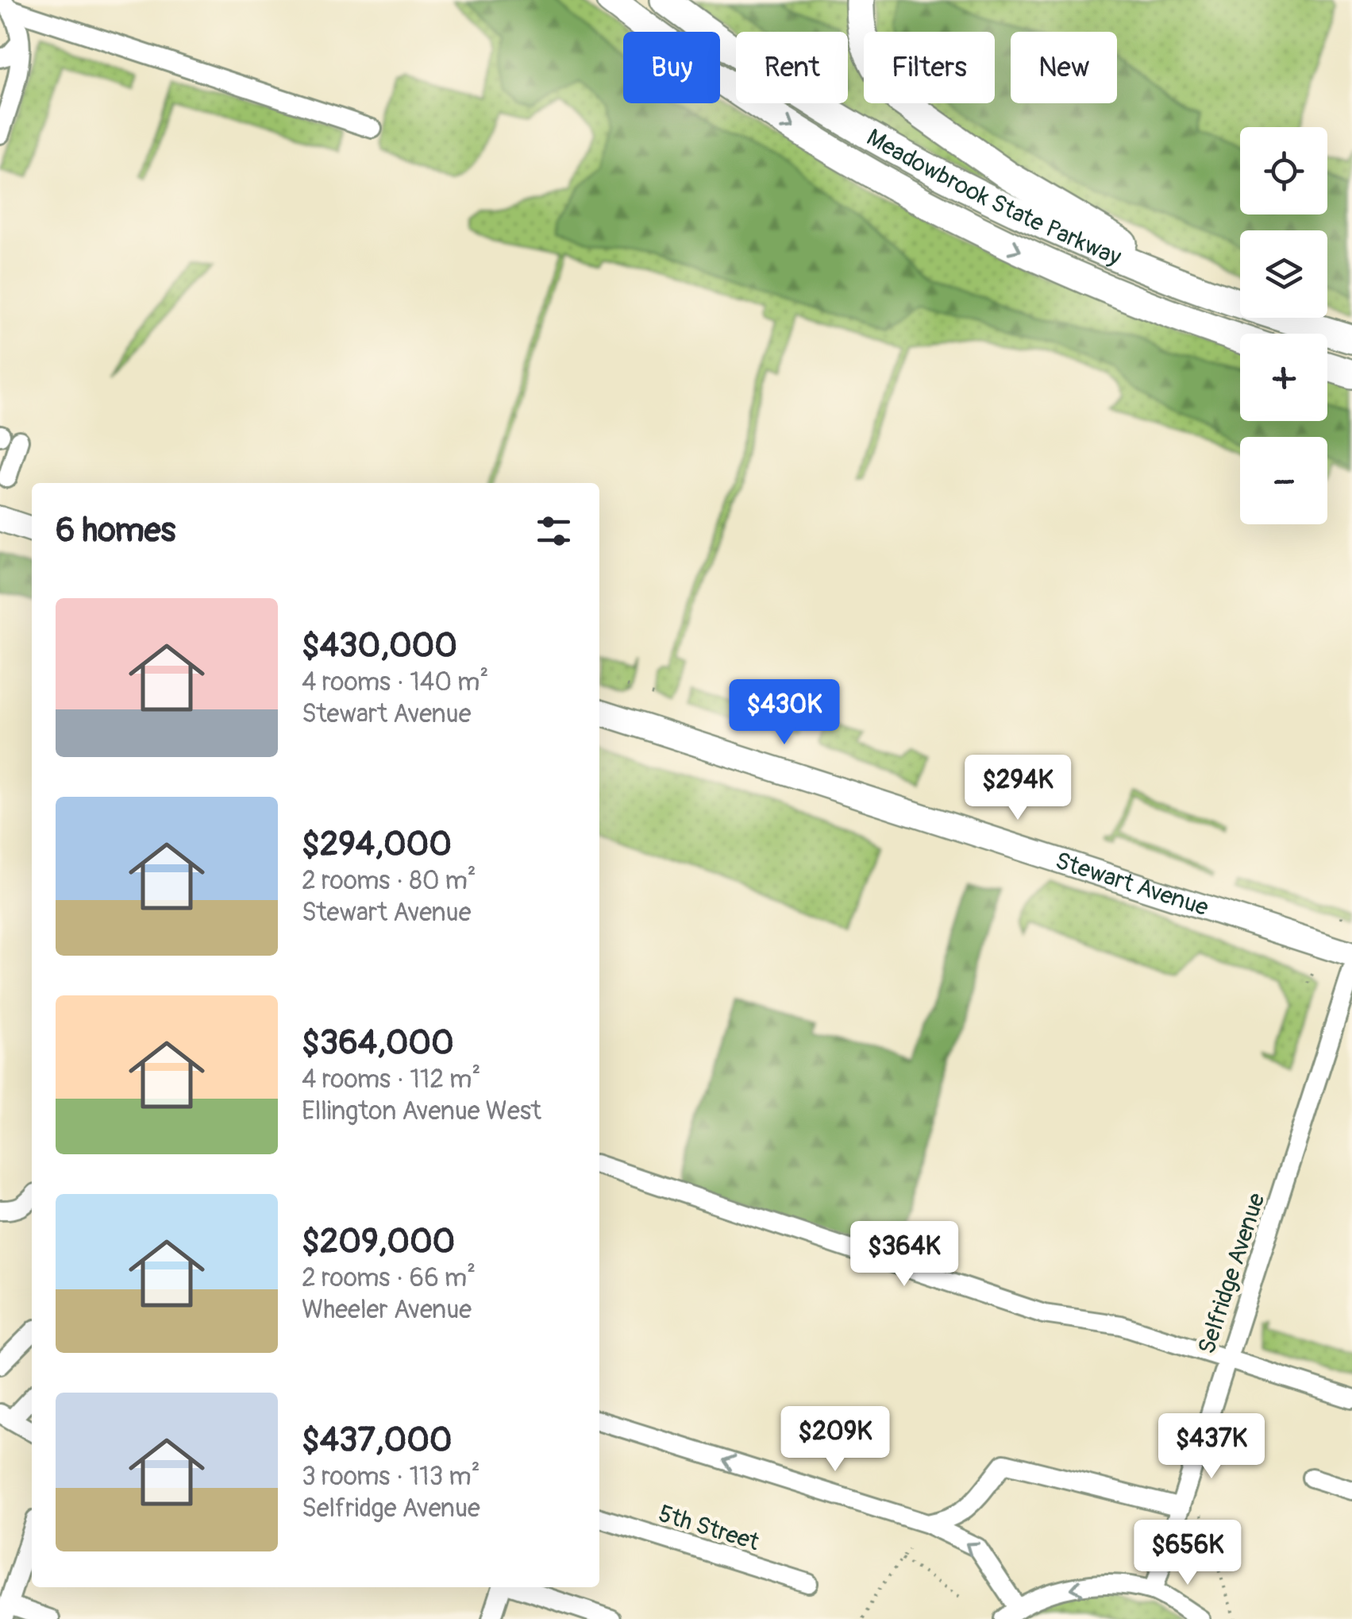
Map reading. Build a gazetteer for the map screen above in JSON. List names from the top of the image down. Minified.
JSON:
{"streets":{"highway":["Meadowbrook State Parkway"],"main road":["Stewart Avenue"],"street":["Selfridge Avenue","5th Street"]},"page":{"chip":["Buy","Rent","Filters","New"],"map_buttons":["+","−"],"heading":"6 homes","list":[{"name":"$430,000","note":"4 rooms · 140 m² · Stewart Avenue"},{"name":"$294,000","note":"2 rooms · 80 m² · Stewart Avenue"},{"name":"$364,000","note":"4 rooms · 112 m² · Ellington Avenue West"},{"name":"$209,000","note":"2 rooms · 66 m² · Wheeler Avenue"},{"name":"$437,000","note":"3 rooms · 113 m² · Selfridge Avenue"}],"price":["$430K","$294K","$364K","$209K","$437K","$656K"]}}
